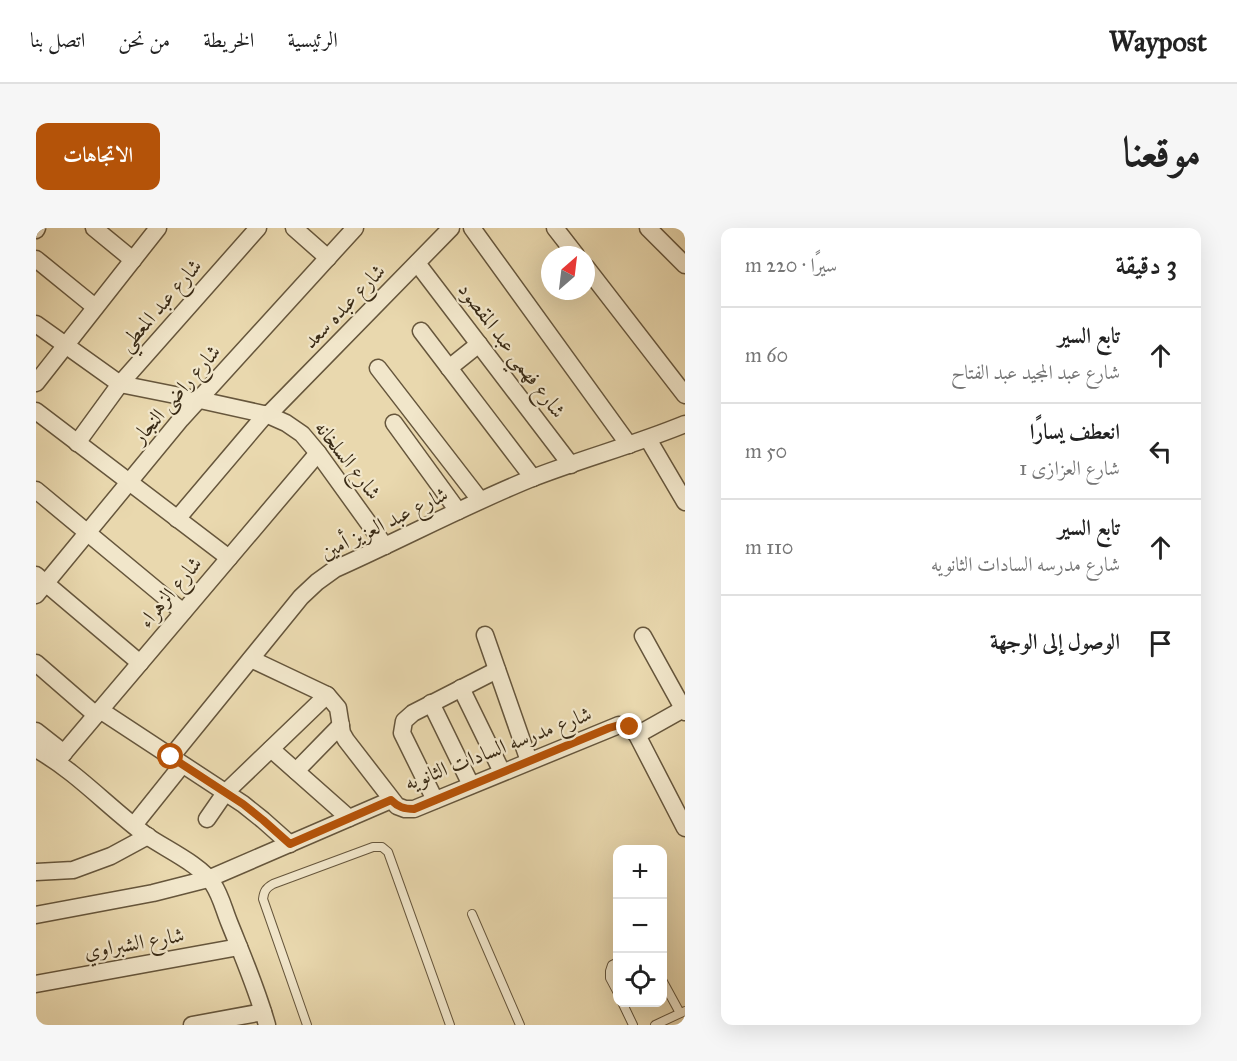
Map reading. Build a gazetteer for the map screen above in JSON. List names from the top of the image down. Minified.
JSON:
{"streets":{"street":["شارع عبد المعطي","شارع عبده سعد","شارع فهمي عبد المقصود","شارع راضى النجار","شارع السلخانه","شارع عبد العزيز أمين","شارع الزهراء","شارع مدرسه السادات الثانويه","شارع الشبراوي"]},"crossings":[["شارع عبد المعطي","شارع السلخانه"],["شارع عبده سعد","شارع فهمي عبد المقصود"],["شارع عبده سعد","شارع السلخانه"],["شارع فهمي عبد المقصود","شارع عبد العزيز أمين"],["شارع راضى النجار","شارع السلخانه"],["شارع السلخانه","شارع عبد العزيز أمين"],["شارع السلخانه","شارع الزهراء"]],"north":"top right","page":{"header":"Waypost","nav":["الرئيسية","الخريطة","من نحن","اتصل بنا"],"title":"موقعنا","buttons":"الاتجاهات","heading":["3 دقيقة","سيرًا · 220 m"],"list":[["تابع السير","شارع عبد المجيد عبد الفتاح","60 m"],["انعطف يسارًا","شارع العزازى 1","50 m"],["تابع السير","شارع مدرسه السادات الثانويه","110 m"],"الوصول إلى الوجهة"],"map_buttons":["+","−"]}}
